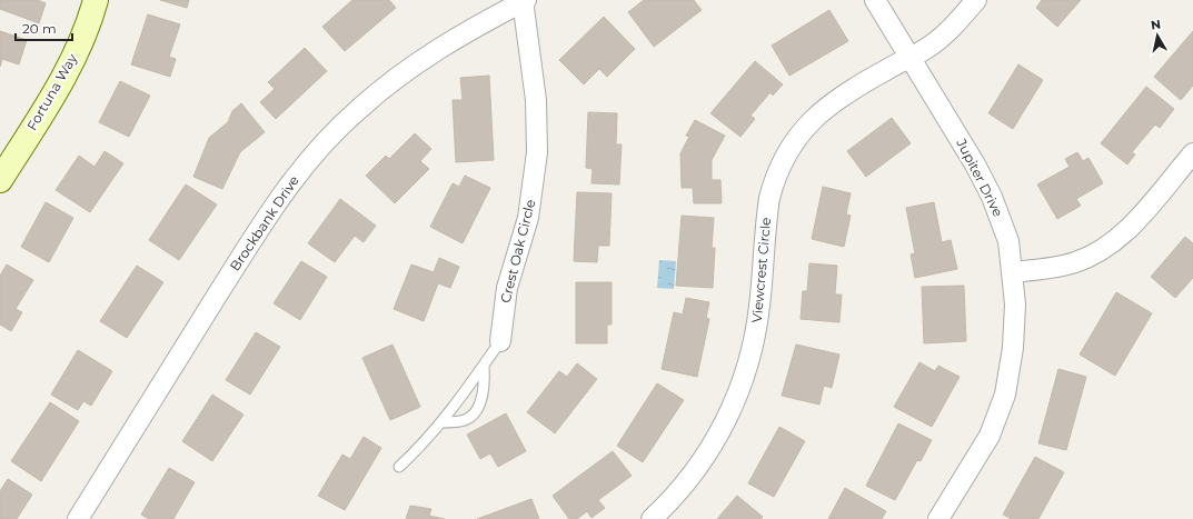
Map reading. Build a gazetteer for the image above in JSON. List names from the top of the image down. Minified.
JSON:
{"streets":{"street":["Fortuna Way","Jupiter Drive","Brockbank Drive","Crest Oak Circle","Viewcrest Circle"]},"crossings":[["Jupiter Drive","Viewcrest Circle"],["Brockbank Drive","Crest Oak Circle"]],"scale_bar":"20 m","north":"top"}
